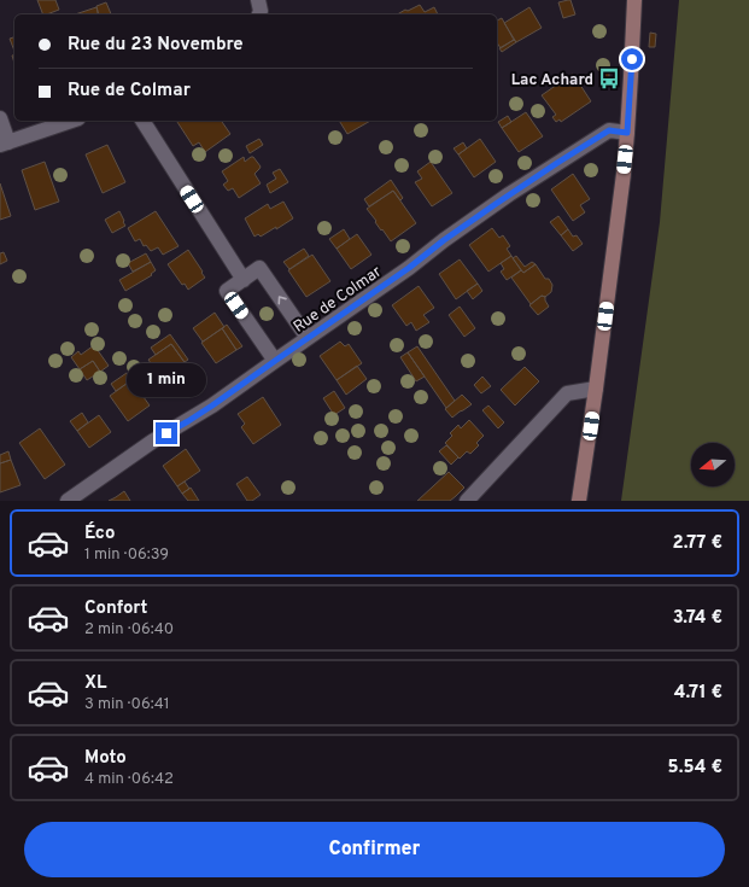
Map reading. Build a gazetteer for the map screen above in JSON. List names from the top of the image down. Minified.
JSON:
{"streets":{"street":["Rue de Colmar"]},"places":{"bus stop":["Lac Achard"]},"north":"left","page":{"banner":["Rue du 23 Novembre","Rue de Colmar"],"bubble":"1 min","list":[{"name":"Éco","note":"1 min · 06:39","value":"2.77 €"},{"name":"Confort","note":"2 min · 06:40","value":"3.74 €"},{"name":"XL","note":"3 min · 06:41","value":"4.71 €"},{"name":"Moto","note":"4 min · 06:42","value":"5.54 €"}],"buttons":"Confirmer"}}
